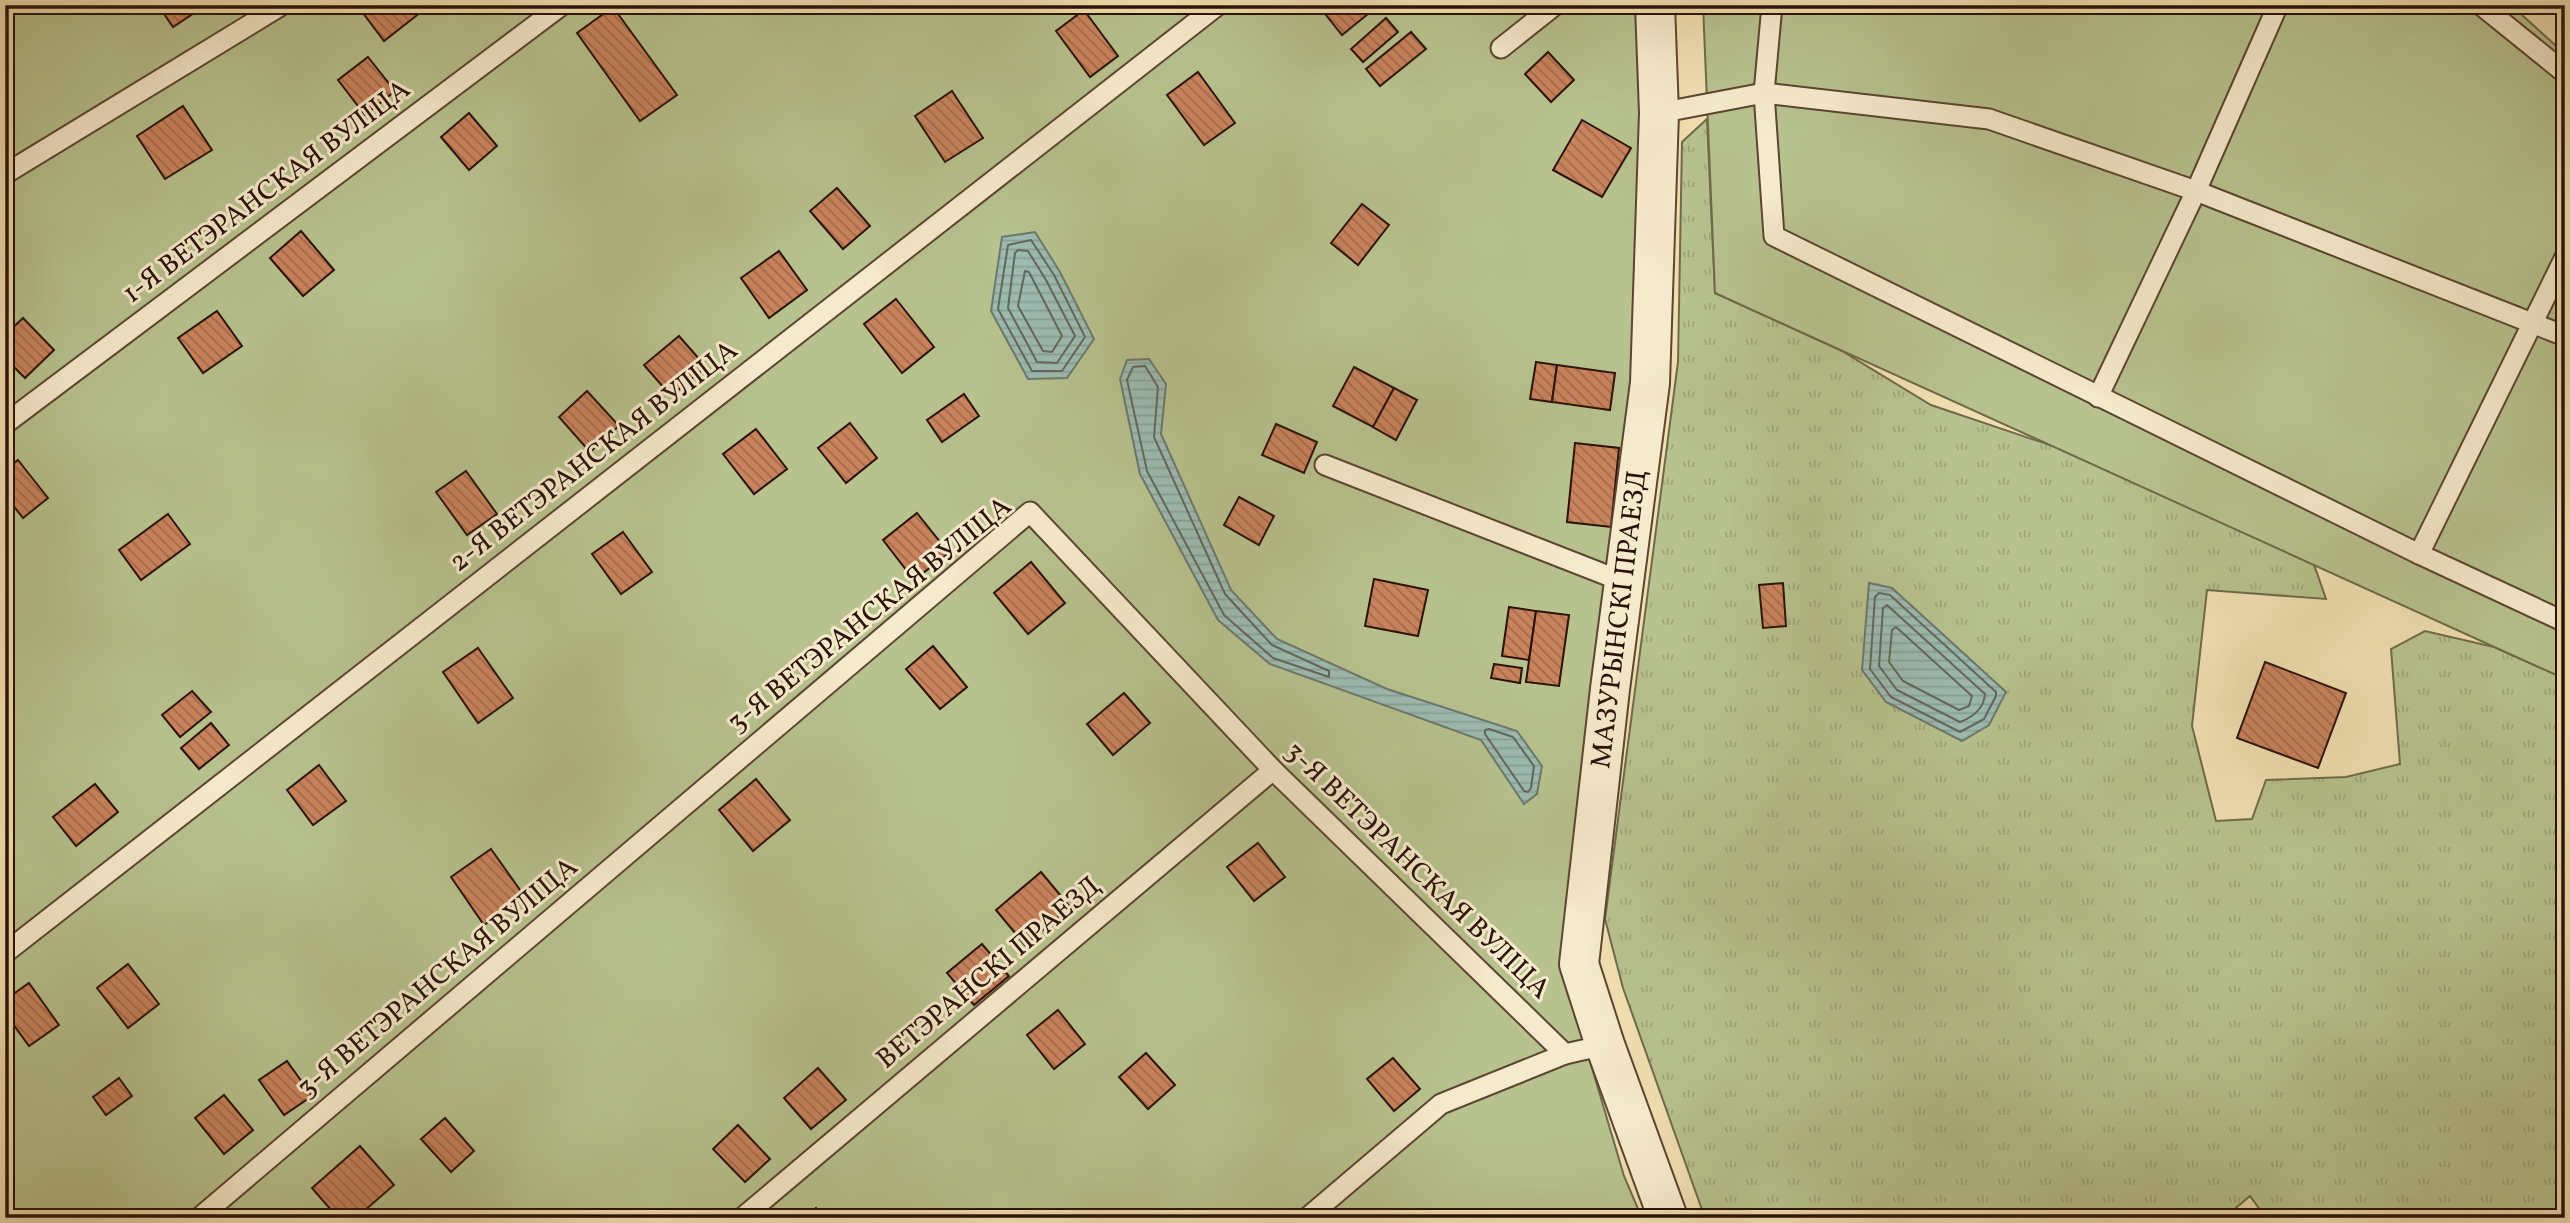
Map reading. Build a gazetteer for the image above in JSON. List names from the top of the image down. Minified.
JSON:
{"streets":{"street":["МАЗУРЫНСКІ ПРАЕЗД"],"lane":["1-Я ВЕТЭРАНСКАЯ ВУЛІЦА","2-Я ВЕТЭРАНСКАЯ ВУЛІЦА","3-Я ВЕТЭРАНСКАЯ ВУЛІЦА","ВЕТЭРАНСКІ ПРАЕЗД"]},"crossings":[["3-Я ВЕТЭРАНСКАЯ ВУЛІЦА","ВЕТЭРАНСКІ ПРАЕЗД"]]}
